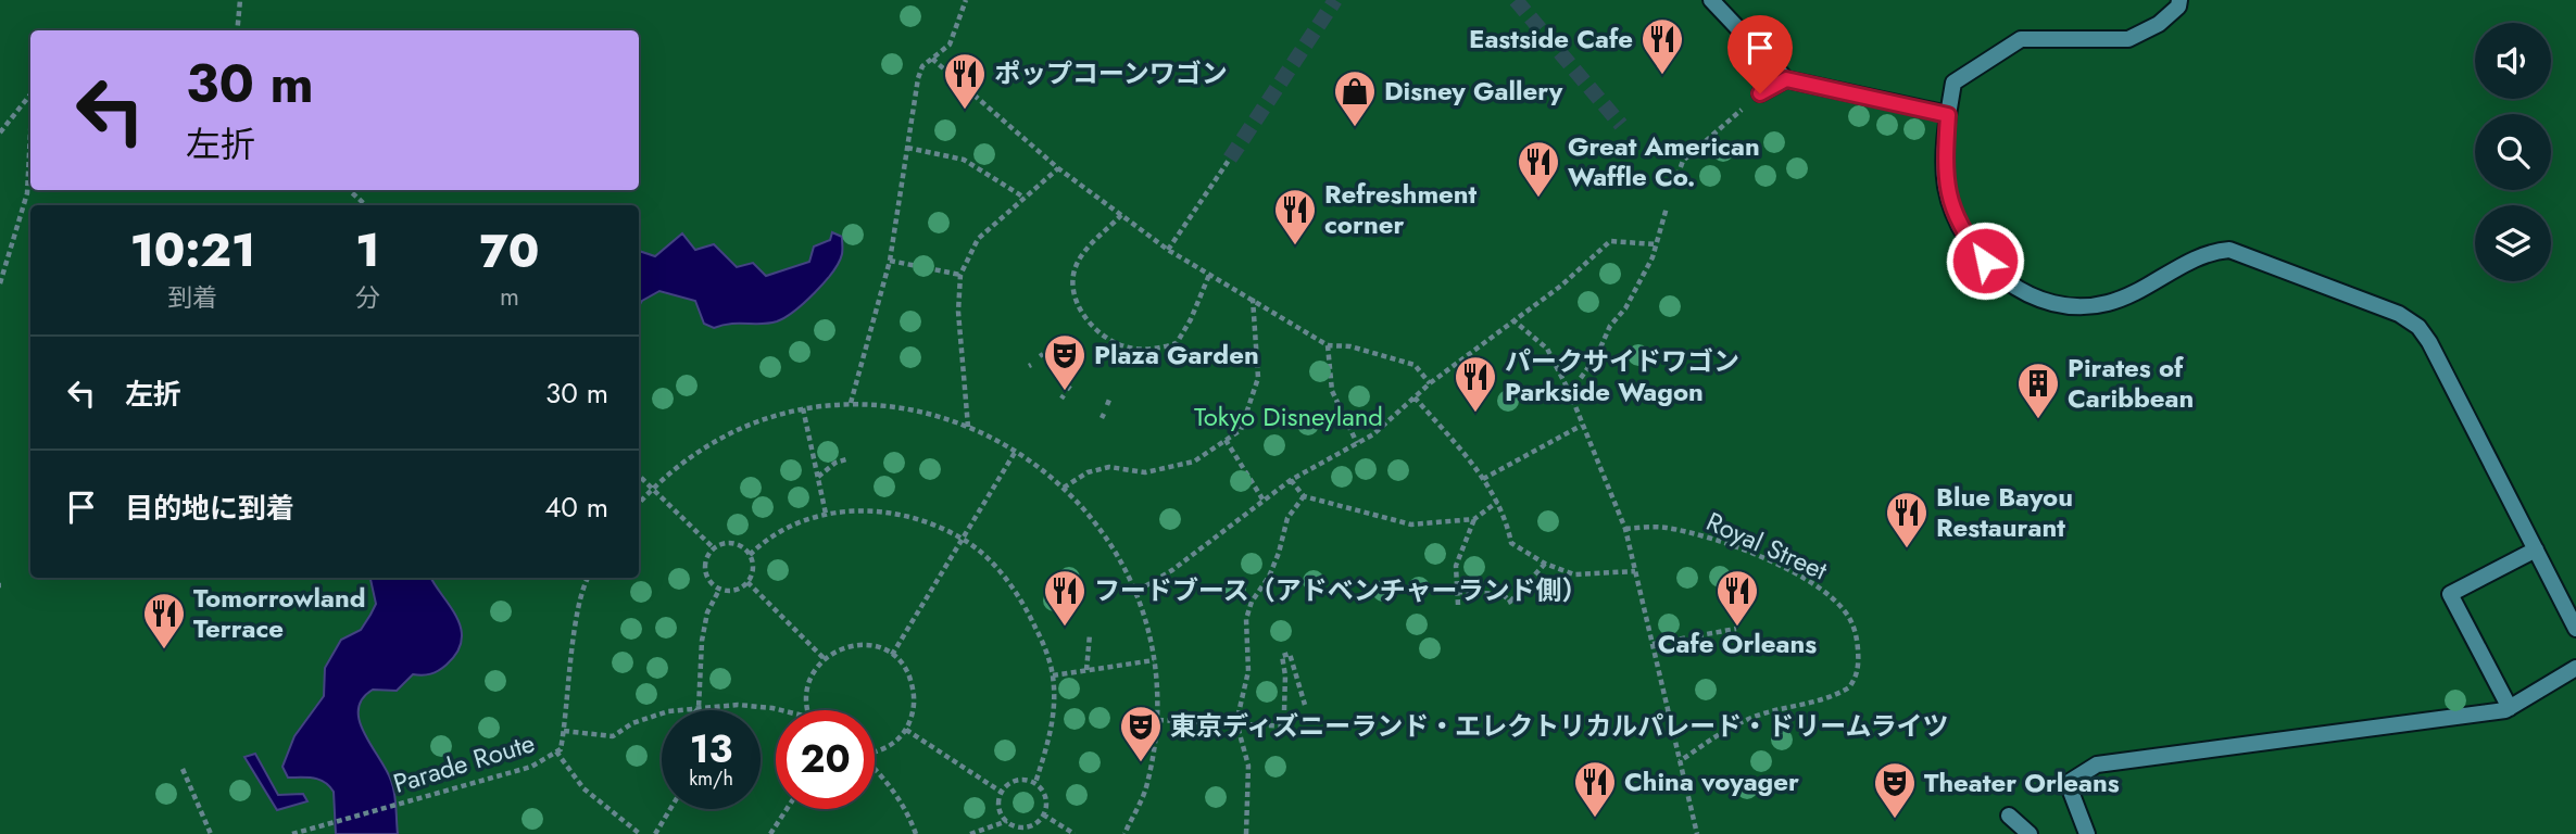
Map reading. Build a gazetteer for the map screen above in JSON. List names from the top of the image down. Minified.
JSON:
{"streets":{"path":["Royal Street","Parade Route"]},"parks":["Tokyo Disneyland"],"places":{"restaurant":["Eastside Cafe","ポップコーンワゴン","Great American Waffle Co.","Refreshment corner","パークサイドワゴン Parkside Wagon","Blue Bayou Restaurant","フードブース（アドベンチャーランド側）","Cafe Orleans","Tomorrowland Terrace","China voyager"],"shop":["Disney Gallery"],"theatre":["Plaza Garden","東京ディズニーランド・エレクトリカルパレード・ドリームライツ","Theater Orleans"],"building":["Pirates of Caribbean"]},"page":{"turn":["30 m","左折"],"eta":["10:21","到着","1","分","70","m"],"list":[{"name":"左折","value":"30 m"},{"name":"目的地に到着","value":"40 m"}],"speed":"13 km/h","limit":"20"}}
